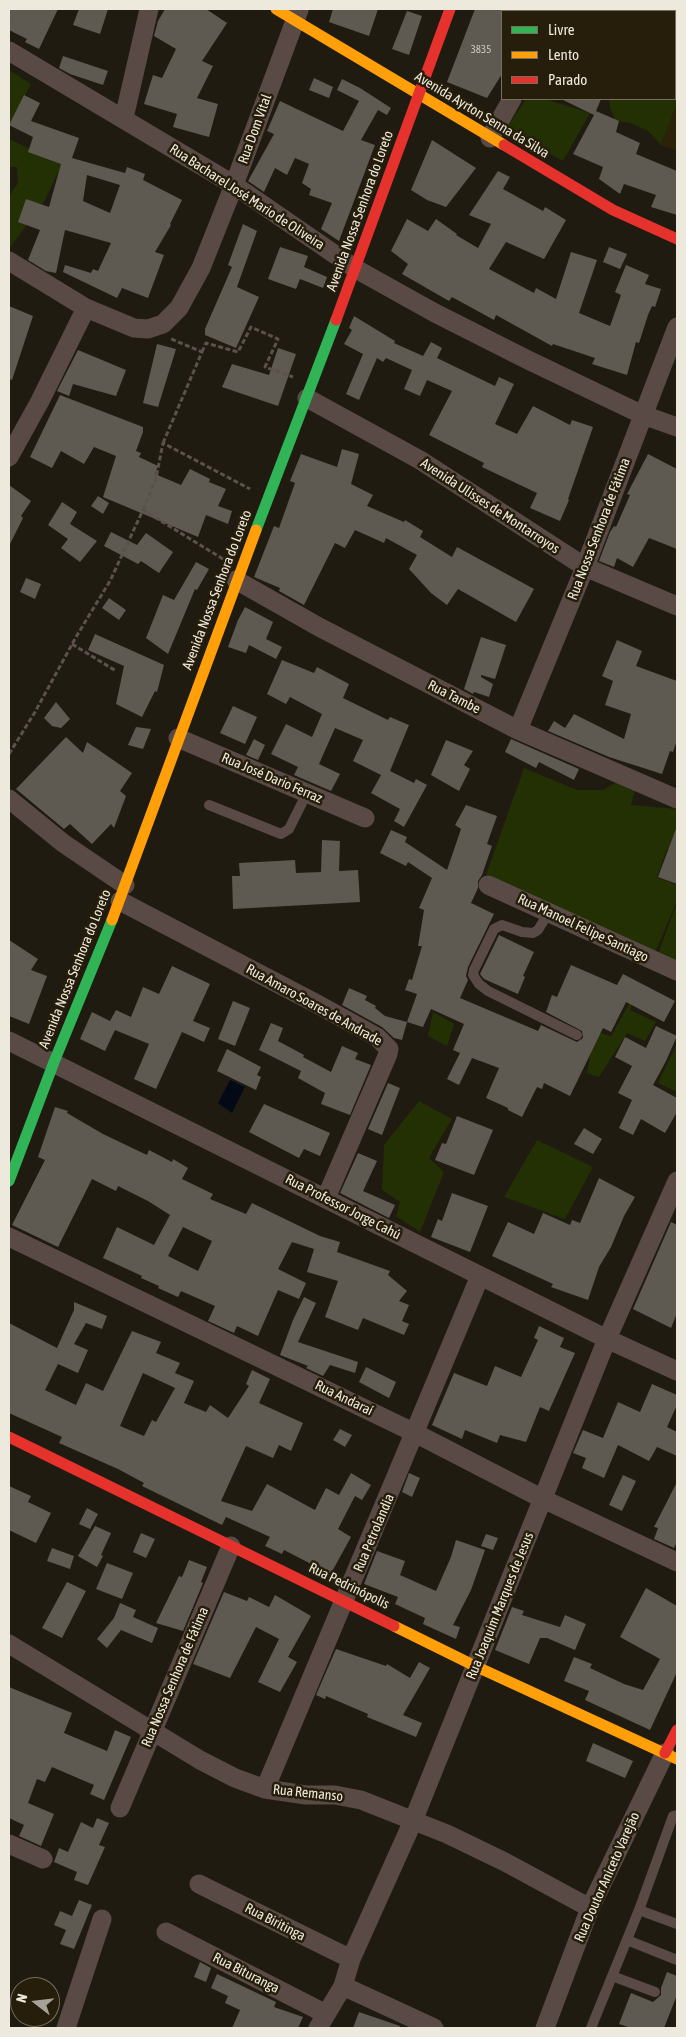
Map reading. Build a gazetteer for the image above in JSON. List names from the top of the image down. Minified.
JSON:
{"streets":{"street":["Avenida Ayrton Senna da Silva","Rua Dom Vital","Rua Bacharel José Mario de Oliveira","Avenida Nossa Senhora do Loreto","Avenida Ulisses de Montarroyos","Rua Nossa Senhora de Fátima","Rua Tambe","Rua José Dario Ferraz","Rua Manoel Felipe Santiago","Rua Amaro Soares de Andrade","Rua Professor Jorge Cahú","Rua Andaraí","Rua Petrolandia","Rua Pedrinópolis","Rua Joaquim Marques de Jesus","Rua Remanso","Rua Doutor Aniceto Varejão","Rua Biritinga","Rua Bituranga"]},"crossings":[["Avenida Ayrton Senna da Silva","Rua Dom Vital"],["Avenida Ayrton Senna da Silva","Avenida Nossa Senhora do Loreto"],["Rua Dom Vital","Rua Bacharel José Mario de Oliveira"],["Rua Bacharel José Mario de Oliveira","Avenida Nossa Senhora do Loreto"],["Rua Bacharel José Mario de Oliveira","Rua Nossa Senhora de Fátima"],["Avenida Nossa Senhora do Loreto","Avenida Ulisses de Montarroyos"],["Avenida Nossa Senhora do Loreto","Rua Tambe"],["Avenida Nossa Senhora do Loreto","Rua José Dario Ferraz"],["Avenida Nossa Senhora do Loreto","Rua Amaro Soares de Andrade"],["Avenida Nossa Senhora do Loreto","Rua Professor Jorge Cahú"],["Avenida Ulisses de Montarroyos","Rua Nossa Senhora de Fátima"],["Rua Nossa Senhora de Fátima","Rua Tambe"],["Rua Nossa Senhora de Fátima","Rua Pedrinópolis"],["Rua Nossa Senhora de Fátima","Rua Remanso"],["Rua Amaro Soares de Andrade","Rua Professor Jorge Cahú"],["Rua Professor Jorge Cahú","Rua Petrolandia"],["Rua Professor Jorge Cahú","Rua Joaquim Marques de Jesus"],["Rua Andaraí","Rua Petrolandia"],["Rua Andaraí","Rua Joaquim Marques de Jesus"],["Rua Petrolandia","Rua Pedrinópolis"],["Rua Petrolandia","Rua Remanso"],["Rua Pedrinópolis","Rua Joaquim Marques de Jesus"],["Rua Pedrinópolis","Rua Doutor Aniceto Varejão"],["Rua Joaquim Marques de Jesus","Rua Remanso"],["Rua Joaquim Marques de Jesus","Rua Biritinga"],["Rua Joaquim Marques de Jesus","Rua Bituranga"],["Rua Remanso","Rua Doutor Aniceto Varejão"]],"house_numbers":["3835"],"legend":["Livre","Lento","Parado"],"north":"left"}
